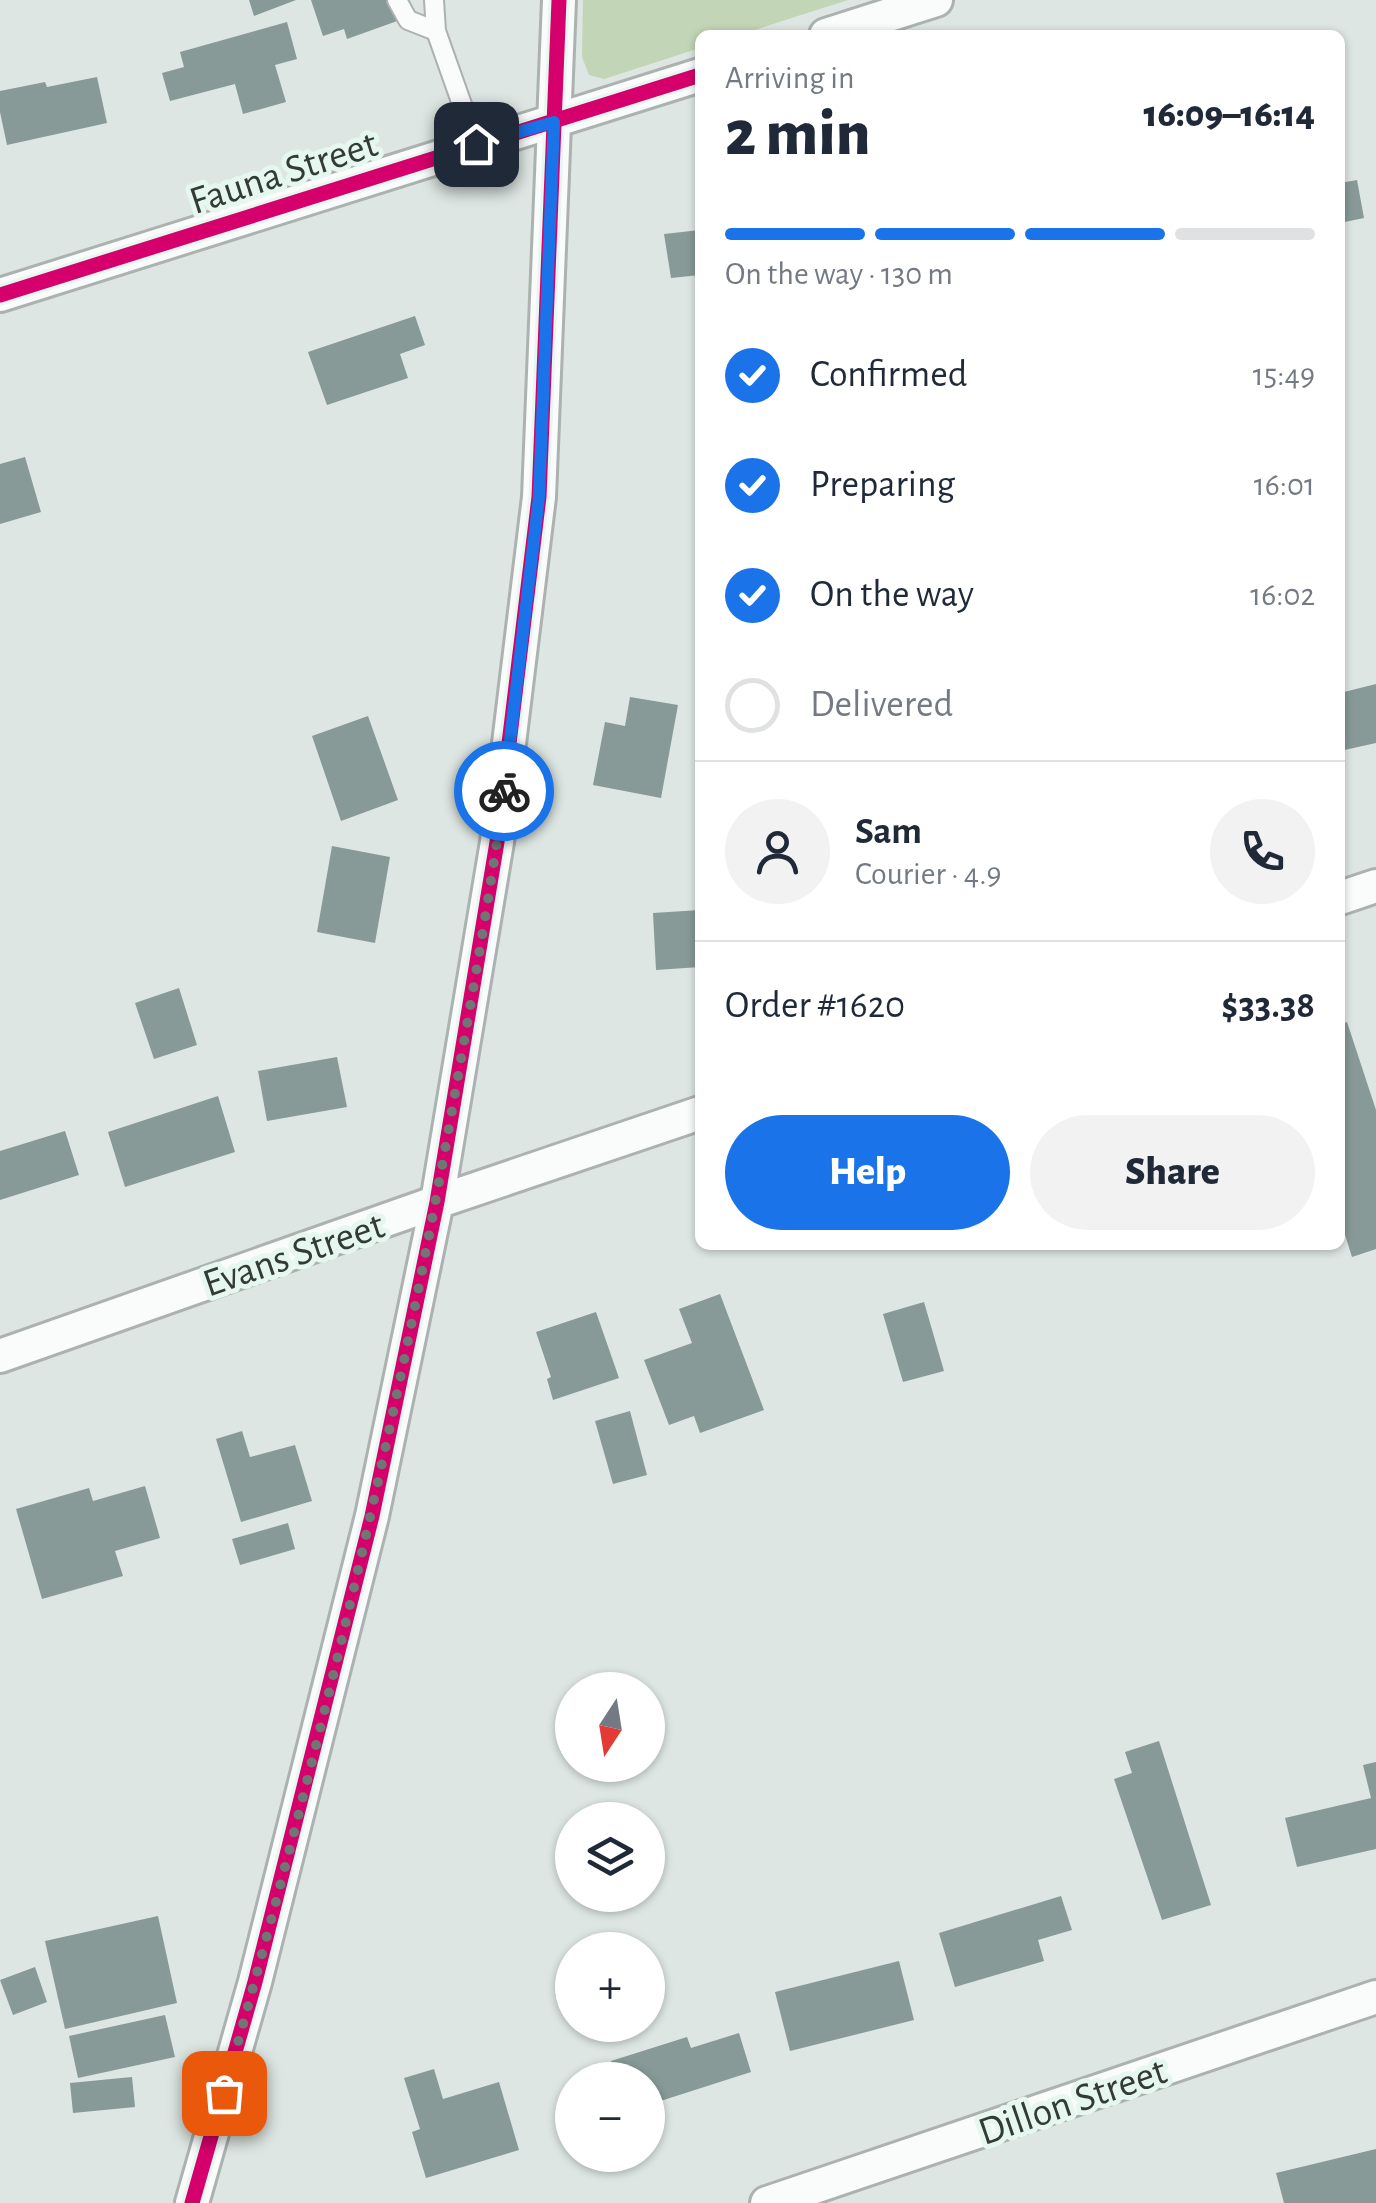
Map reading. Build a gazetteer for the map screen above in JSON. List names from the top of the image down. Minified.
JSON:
{"streets":{"street":["Fauna Street","Evans Street","Dillon Street"]},"north":"bottom","page":{"heading":["2 min","Arriving in","16:09–16:14"],"panel":["Sam","Courier · 4.9","Order #1620","$33.38"],"bar":"On the way · 130 m","list":[["Confirmed","15:49"],["Preparing","16:01"],["On the way","16:02"],"Delivered"],"buttons":["Help","Share"],"map_buttons":["+","−"]}}
